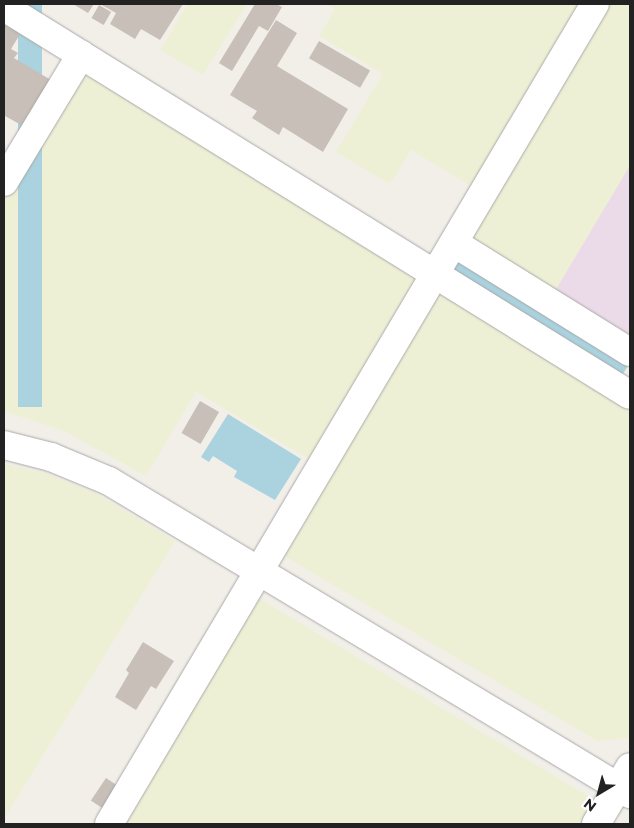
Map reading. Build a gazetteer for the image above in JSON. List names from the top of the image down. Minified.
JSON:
{"north":"bottom left"}
